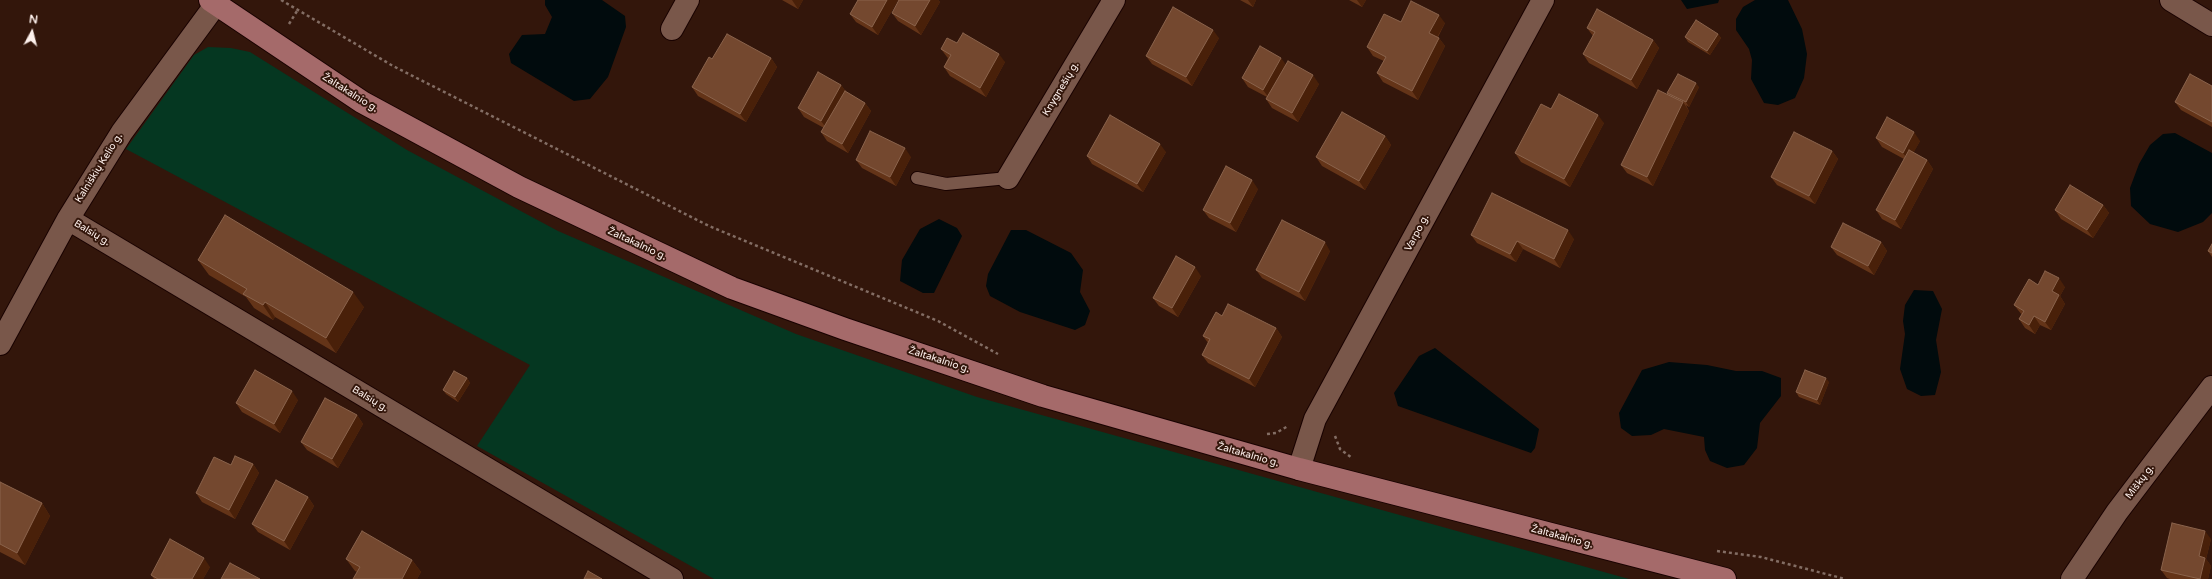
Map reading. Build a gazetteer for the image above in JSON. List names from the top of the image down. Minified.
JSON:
{"streets":{"main road":["Žaltakalnio g."],"street":["Knygnešių g.","Kalniškių Kelio g.","Balsių g.","Varpo g.","Miškų g."]},"crossings":[["Žaltakalnio g.","Kalniškių Kelio g."],["Žaltakalnio g.","Varpo g."],["Kalniškių Kelio g.","Balsių g."]],"north":"top"}
